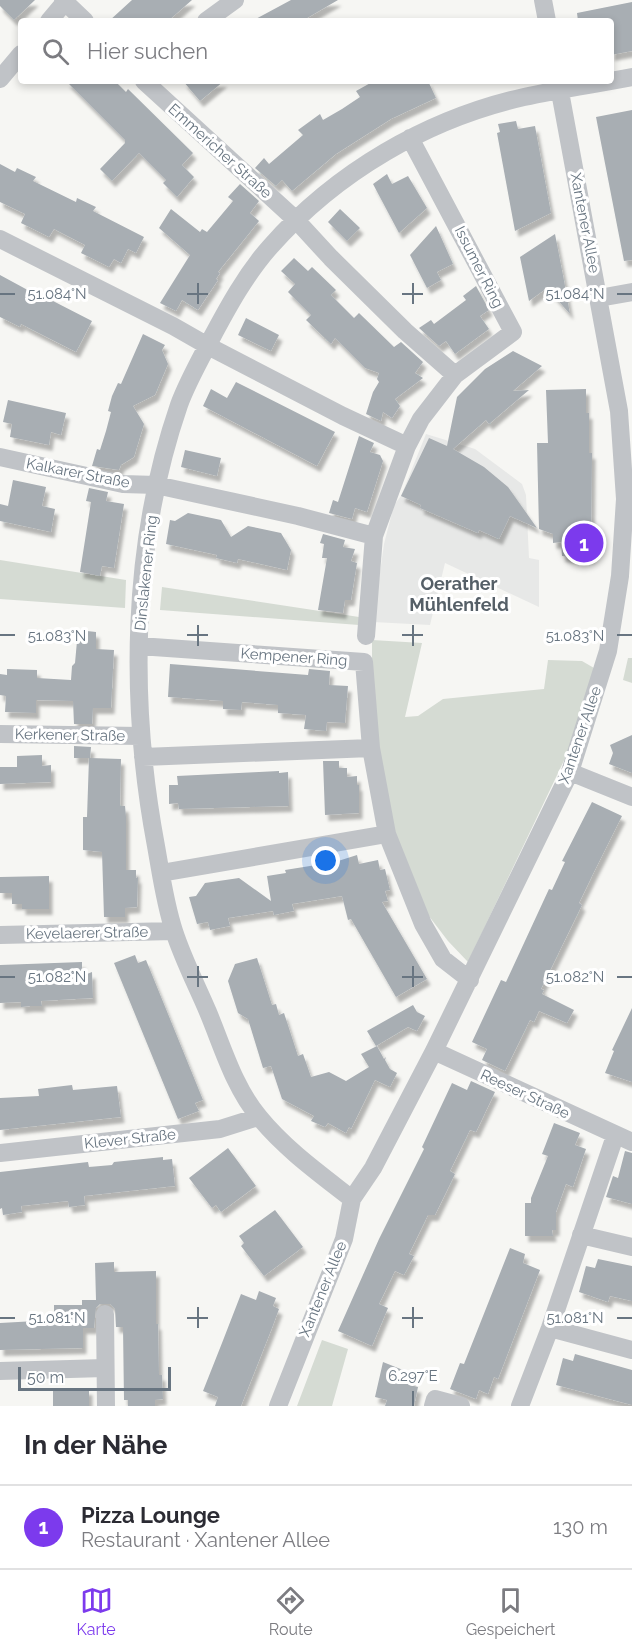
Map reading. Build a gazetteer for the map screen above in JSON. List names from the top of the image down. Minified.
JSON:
{"streets":{"street":["Emmericher Straße","Xantener Allee","Issumer Ring","Kalkarer Straße","Dinslakener Ring","Kempener Ring","Kerkener Straße","Kevelaerer Straße","Reeser Straße","Klever Straße"]},"crossings":[["Emmericher Straße","Dinslakener Ring"],["Xantener Allee","Dinslakener Ring"],["Xantener Allee","Kempener Ring"],["Xantener Allee","Reeser Straße"],["Issumer Ring","Dinslakener Ring"],["Kalkarer Straße","Dinslakener Ring"],["Dinslakener Ring","Kempener Ring"],["Dinslakener Ring","Kerkener Straße"],["Dinslakener Ring","Kevelaerer Straße"],["Dinslakener Ring","Klever Straße"]],"districts":["Oerather Mühlenfeld"],"scale_bar":"50 m","page":{"search":"Hier suchen","pins":"1","scale":"50 m","heading":"In der Nähe","list":[{"mark":"1","name":"Pizza Lounge","note":"Restaurant · Xantener Allee","value":"130 m"}],"nav":["Karte","Route","Gespeichert"]},"coordinates":["51.084°N","51.083°N","51.082°N","51.081°N","6.297°E"]}
